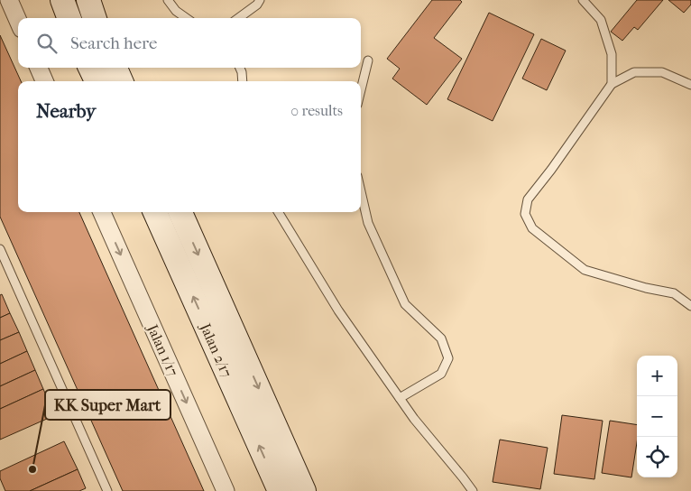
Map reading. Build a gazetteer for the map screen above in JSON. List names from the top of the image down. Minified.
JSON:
{"streets":{"street":["Jalan 1/17","Jalan 2/17"]},"one_way":["Jalan 1/17"],"places":["KK Super Mart"],"page":{"search":"Search here","heading":["Nearby","0 results"],"map_buttons":["+","−"]}}
